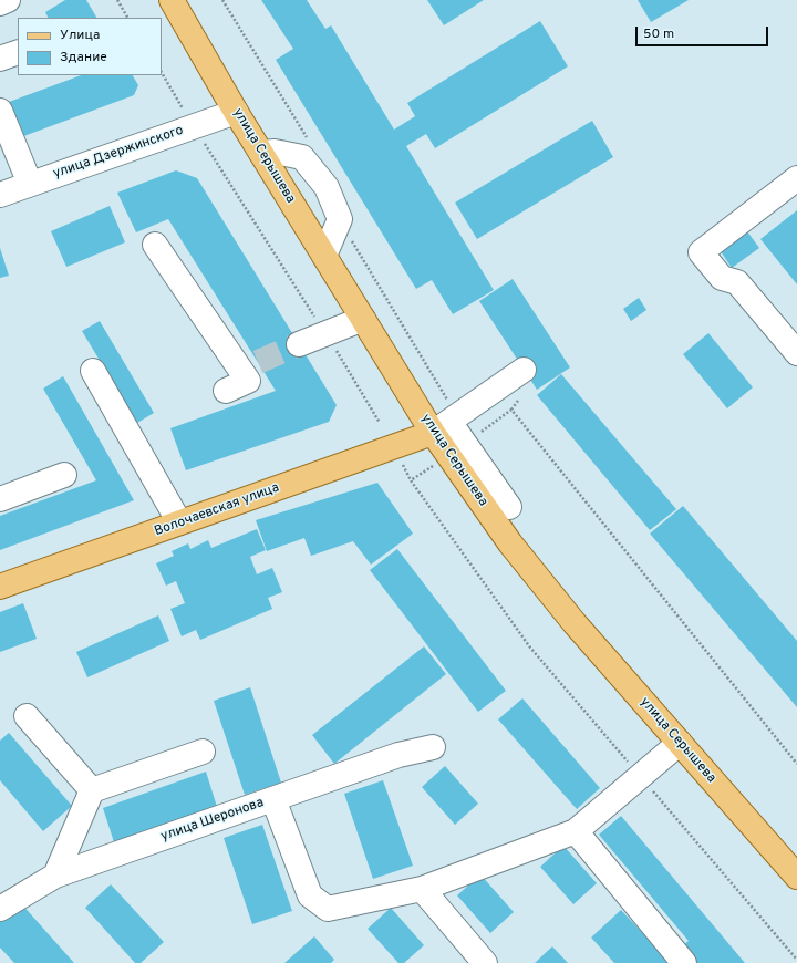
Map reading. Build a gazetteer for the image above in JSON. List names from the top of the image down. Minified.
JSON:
{"streets":{"main road":["улица Серышева","Волочаевская улица"],"street":["улица Дзержинского","улица Шеронова"]},"crossings":[["улица Дзержинского","улица Серышева"],["улица Серышева","Волочаевская улица"]],"legend":["Улица","Здание"],"scale_bar":"50 m"}
